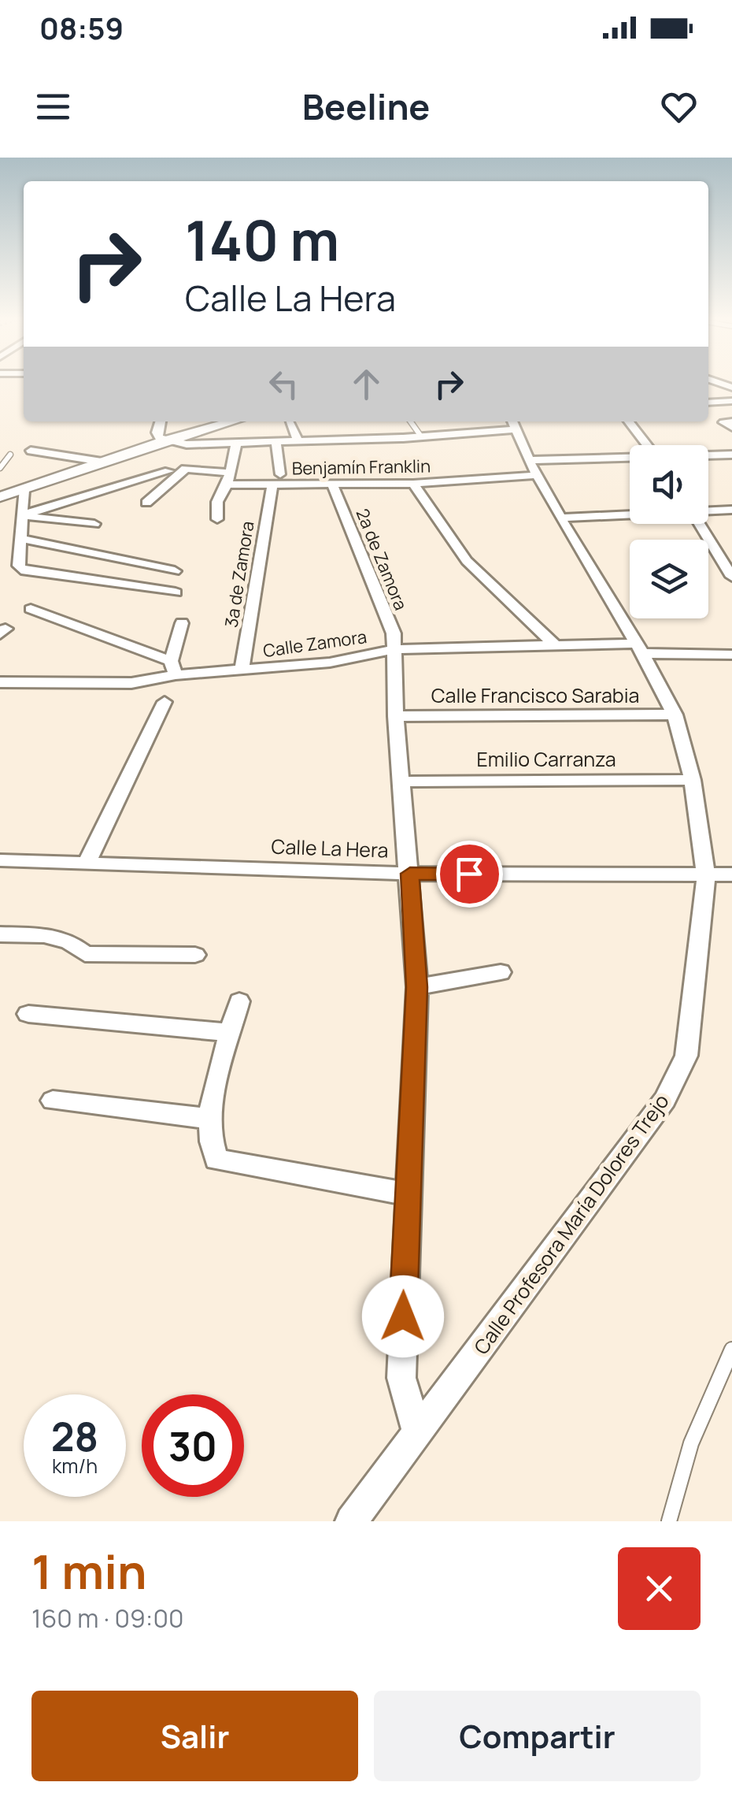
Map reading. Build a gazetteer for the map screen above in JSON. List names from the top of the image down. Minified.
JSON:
{"streets":{"street":["Benjamín Franklin","2a de Zamora","3a de Zamora","Calle Zamora","Calle Francisco Sarabia","Emilio Carranza","Calle La Hera","Calle Profesora María Dolores Trejo"]},"crossings":[["Benjamín Franklin","2a de Zamora"],["Benjamín Franklin","3a de Zamora"],["Benjamín Franklin","Calle Profesora María Dolores Trejo"],["2a de Zamora","Calle Zamora"],["2a de Zamora","Calle Francisco Sarabia"],["2a de Zamora","Emilio Carranza"],["2a de Zamora","Calle La Hera"],["2a de Zamora","Calle Profesora María Dolores Trejo"],["3a de Zamora","Calle Zamora"],["Calle Zamora","Calle Profesora María Dolores Trejo"],["Calle Francisco Sarabia","Calle Profesora María Dolores Trejo"],["Emilio Carranza","Calle Profesora María Dolores Trejo"],["Calle La Hera","Calle Profesora María Dolores Trejo"]],"page":{"status":"08:59","header":"Beeline","turn":["140 m","Calle La Hera"],"speed":"28 km/h","limit":"30","heading":["1 min","160 m · 09:00"],"buttons":["Salir","Compartir"]}}
